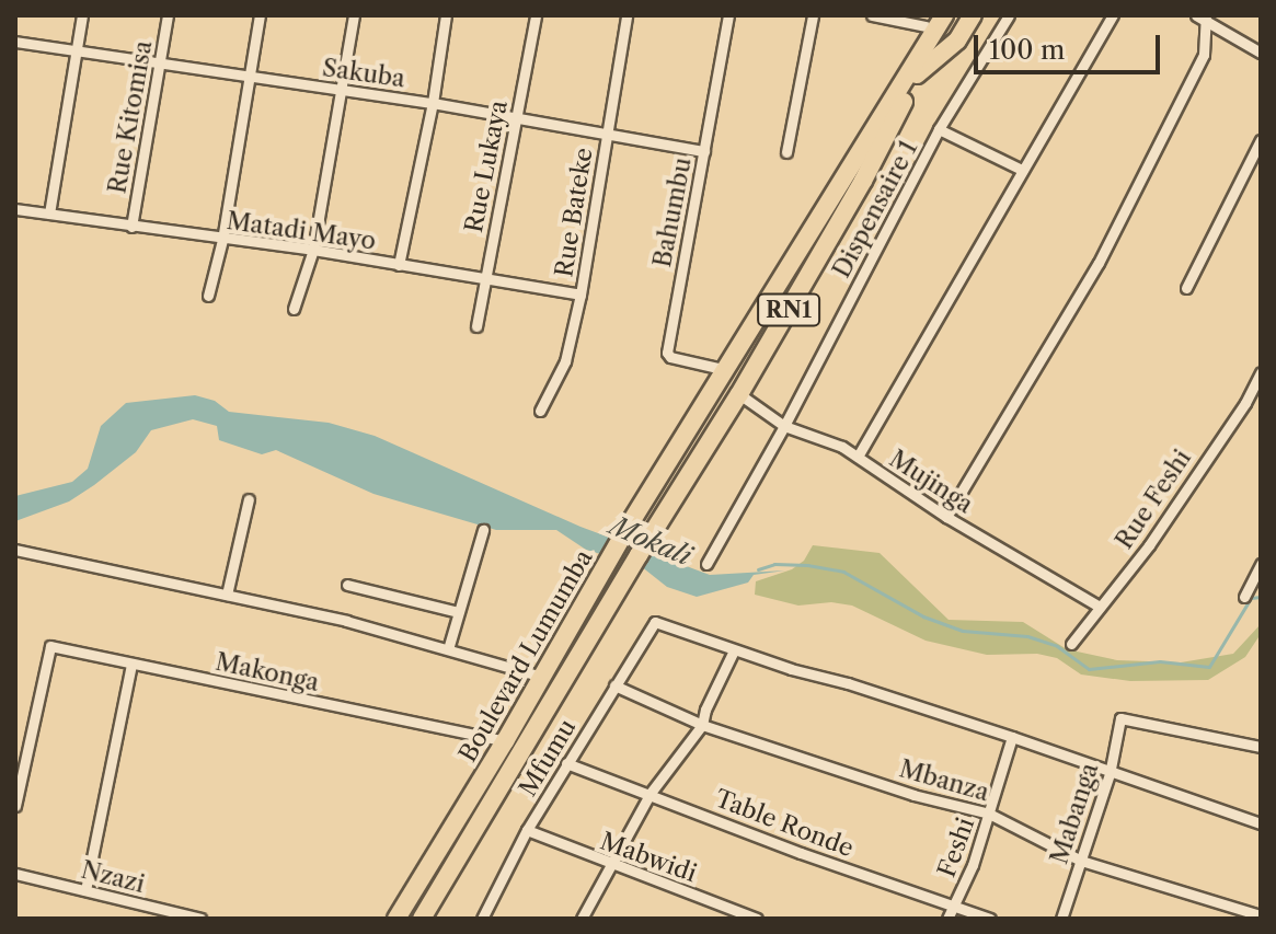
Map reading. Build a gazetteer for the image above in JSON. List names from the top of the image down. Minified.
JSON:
{"streets":{"highway":["RN1","Boulevard Lumumba"],"street":["Sakuba","Rue Kitomisa","Rue Lukaya","Dispensaire 1","Rue Bateke","Bahumbu","Matadi Mayo","Mujinga","Rue Feshi","Makonga","Mfumu","Mbanza","Mabanga","Table Ronde","Feshi","Mabwidi","Nzazi"]},"crossings":[["Sakuba","Rue Kitomisa"],["Sakuba","Rue Lukaya"],["Sakuba","Rue Bateke"],["Sakuba","Bahumbu"],["Rue Kitomisa","Matadi Mayo"],["Rue Lukaya","Matadi Mayo"],["Dispensaire 1","Mujinga"],["Rue Bateke","Matadi Mayo"],["Bahumbu","Boulevard Lumumba"],["Mujinga","Rue Feshi"],["Mujinga","Boulevard Lumumba"],["Boulevard Lumumba","Makonga"],["Mfumu","Mbanza"],["Mfumu","Table Ronde"],["Mfumu","Mabwidi"],["Mbanza","Mabanga"],["Mbanza","Feshi"],["Table Ronde","Feshi"]],"water":["Mokali"],"scale_bar":"100 m"}
